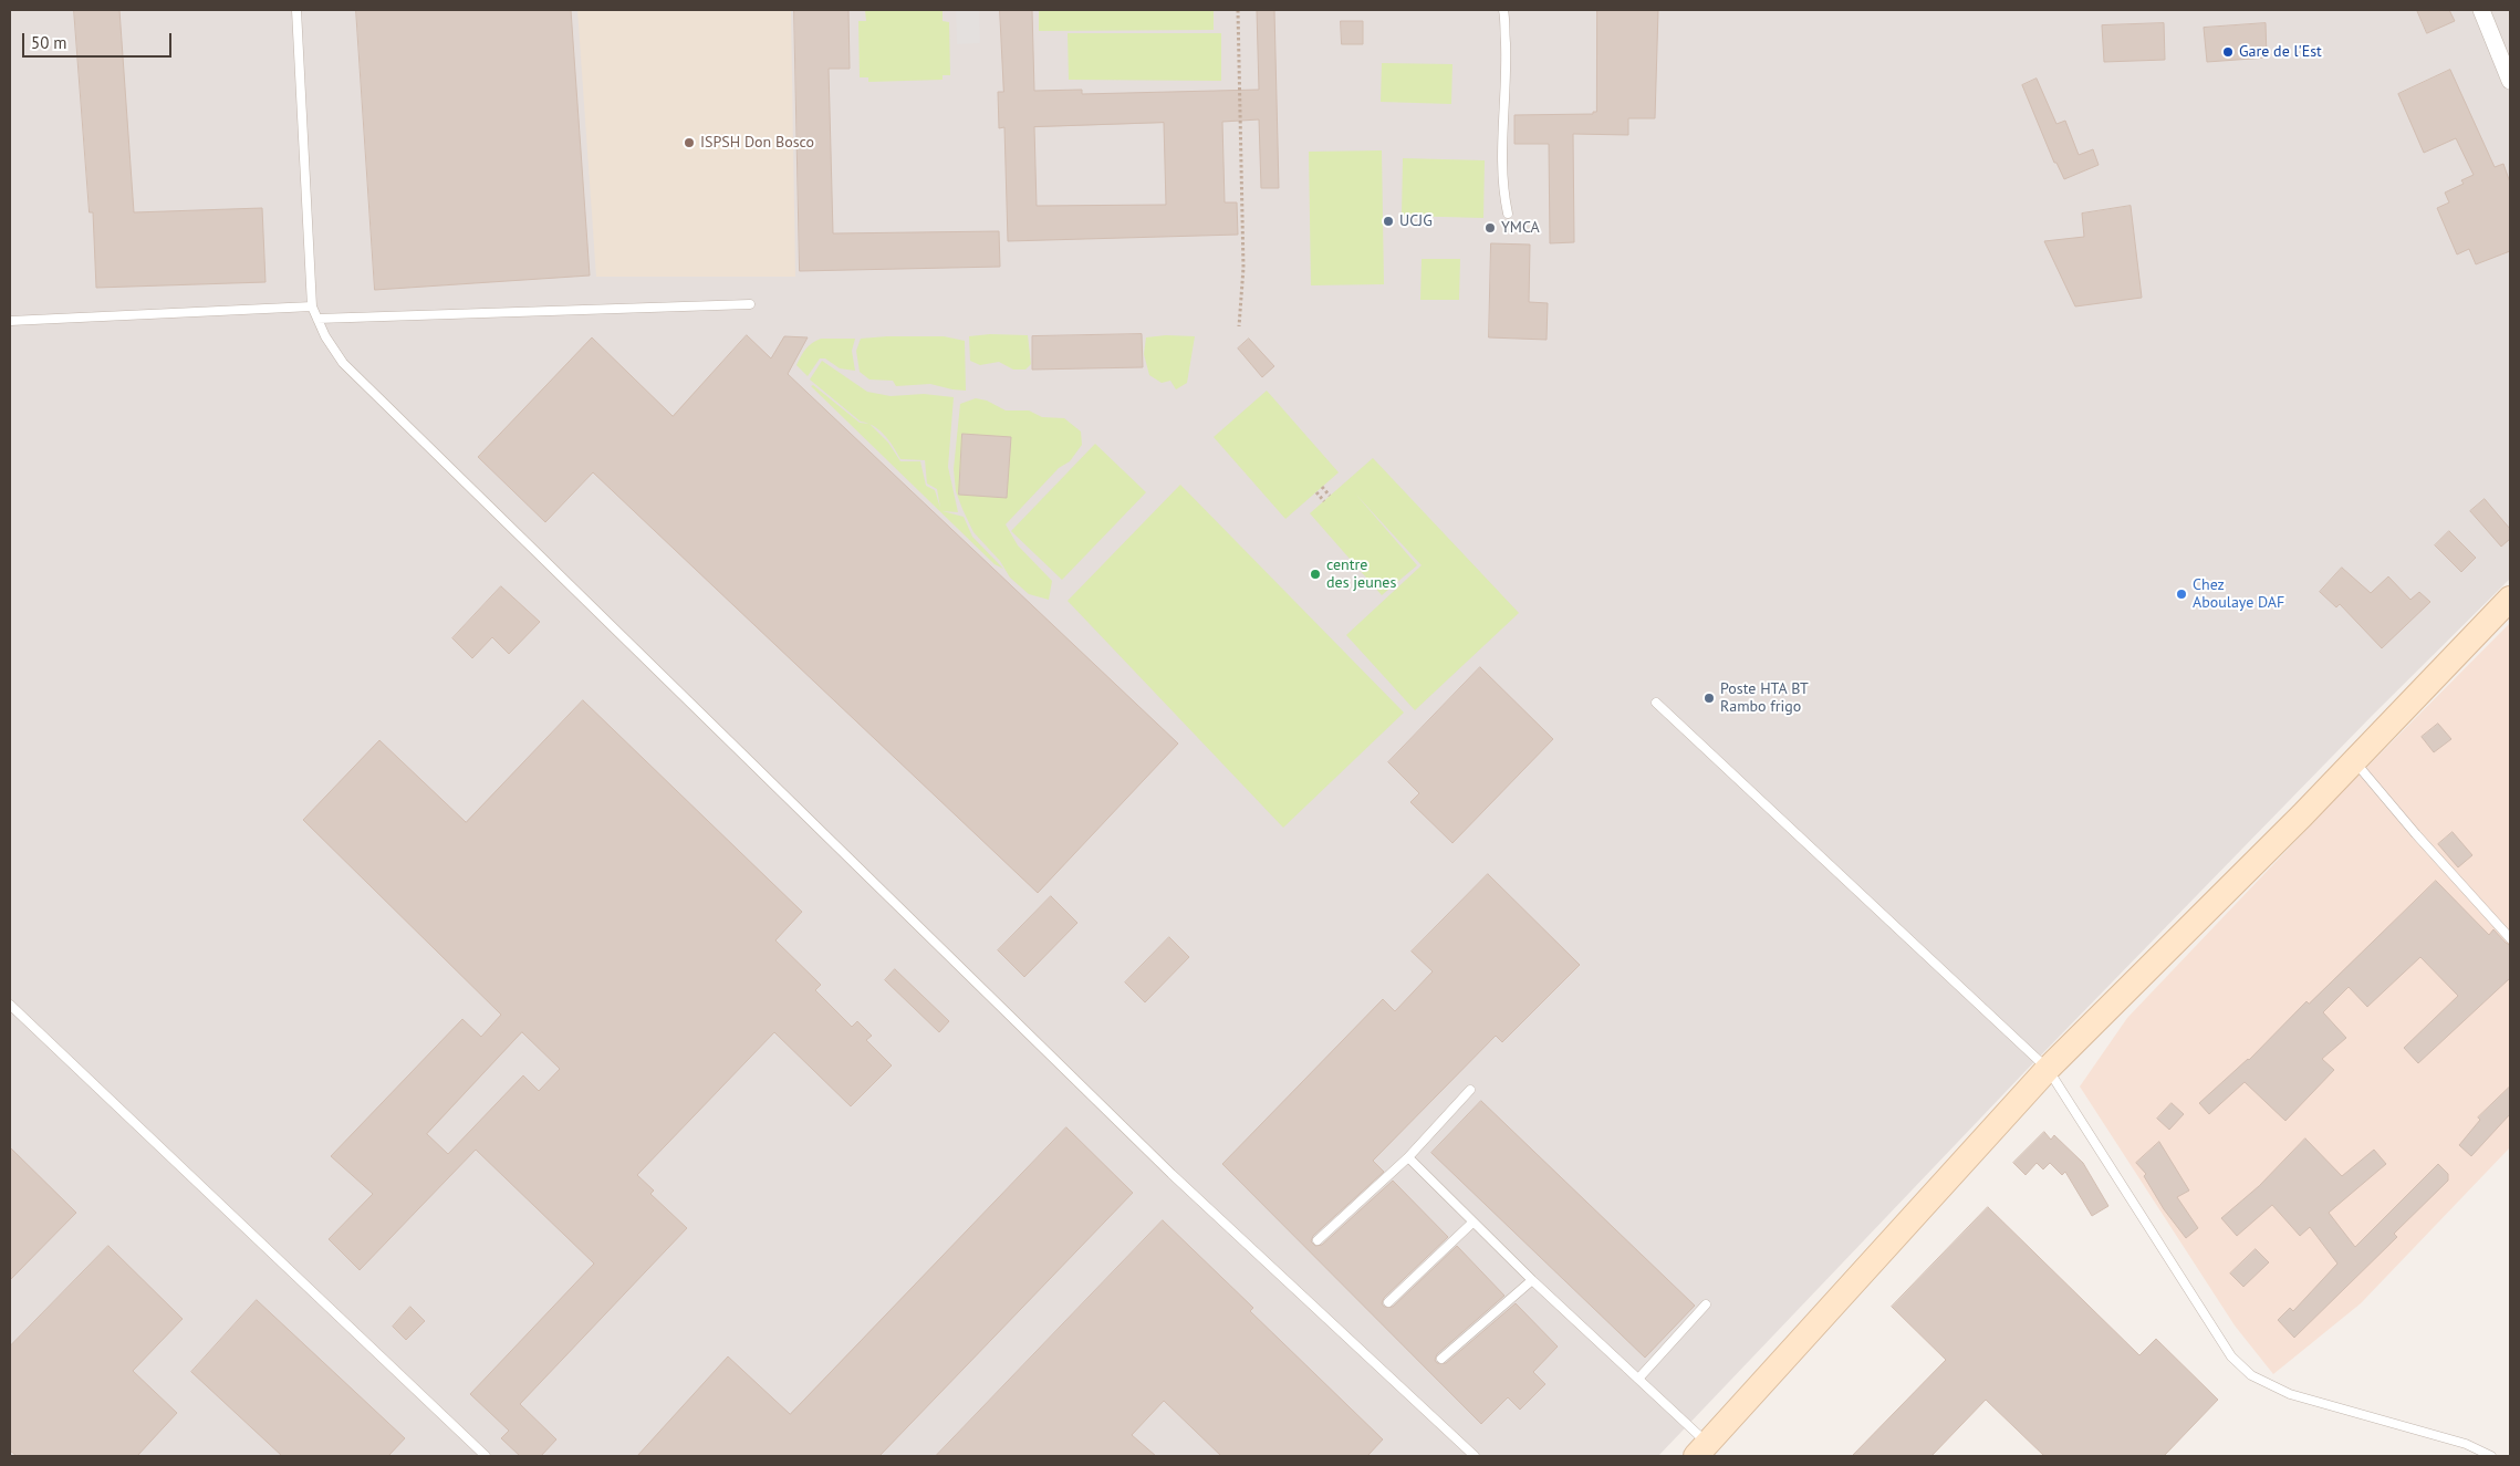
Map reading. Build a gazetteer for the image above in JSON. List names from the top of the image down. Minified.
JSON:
{"places":["Gare de l'Est","ISPSH Don Bosco","UCJG","YMCA","centre des jeunes","Chez Aboulaye DAF","Poste HTA BT Rambo frigo"],"scale_bar":"50 m"}
